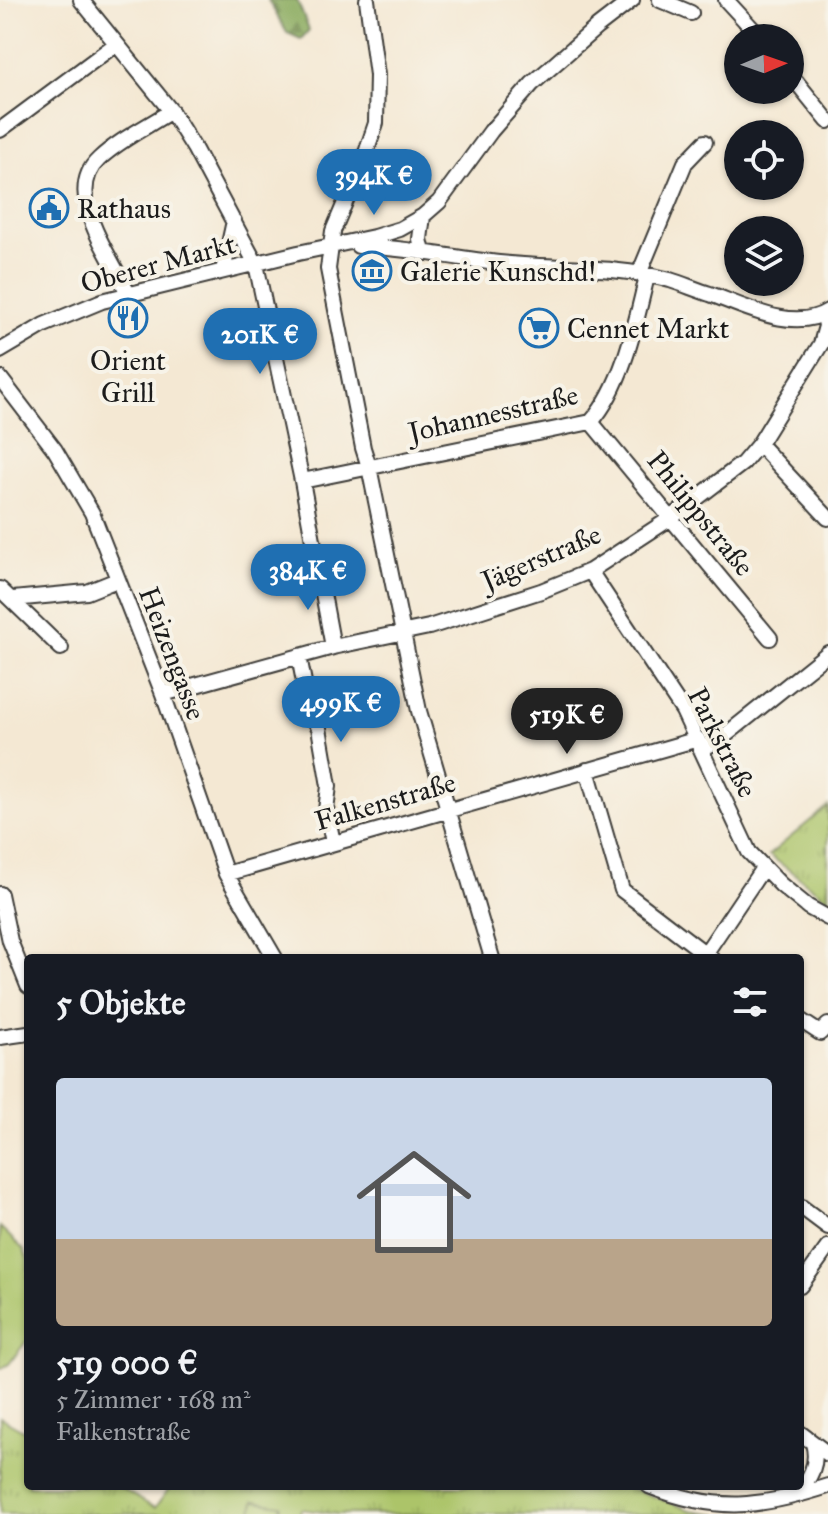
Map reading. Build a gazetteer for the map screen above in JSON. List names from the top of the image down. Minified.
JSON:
{"streets":{"street":["Oberer Markt","Johannesstraße","Philippstraße","Jägerstraße","Heizengasse","Parkstraße","Falkenstraße"]},"crossings":[["Johannesstraße","Philippstraße"],["Philippstraße","Jägerstraße"],["Jägerstraße","Heizengasse"],["Jägerstraße","Parkstraße"],["Heizengasse","Falkenstraße"],["Parkstraße","Falkenstraße"]],"places":{"public building":["Rathaus"],"museum":["Galerie Kunschd!"],"restaurant":["Orient Grill"],"supermarket":["Cennet Markt"]},"north":"right","page":{"price":["394K €","201K €","384K €","499K €","519K €"],"heading":"5 Objekte","list":[{"name":"519 000 €","note":"5 Zimmer · 168 m² · Falkenstraße"}]}}
